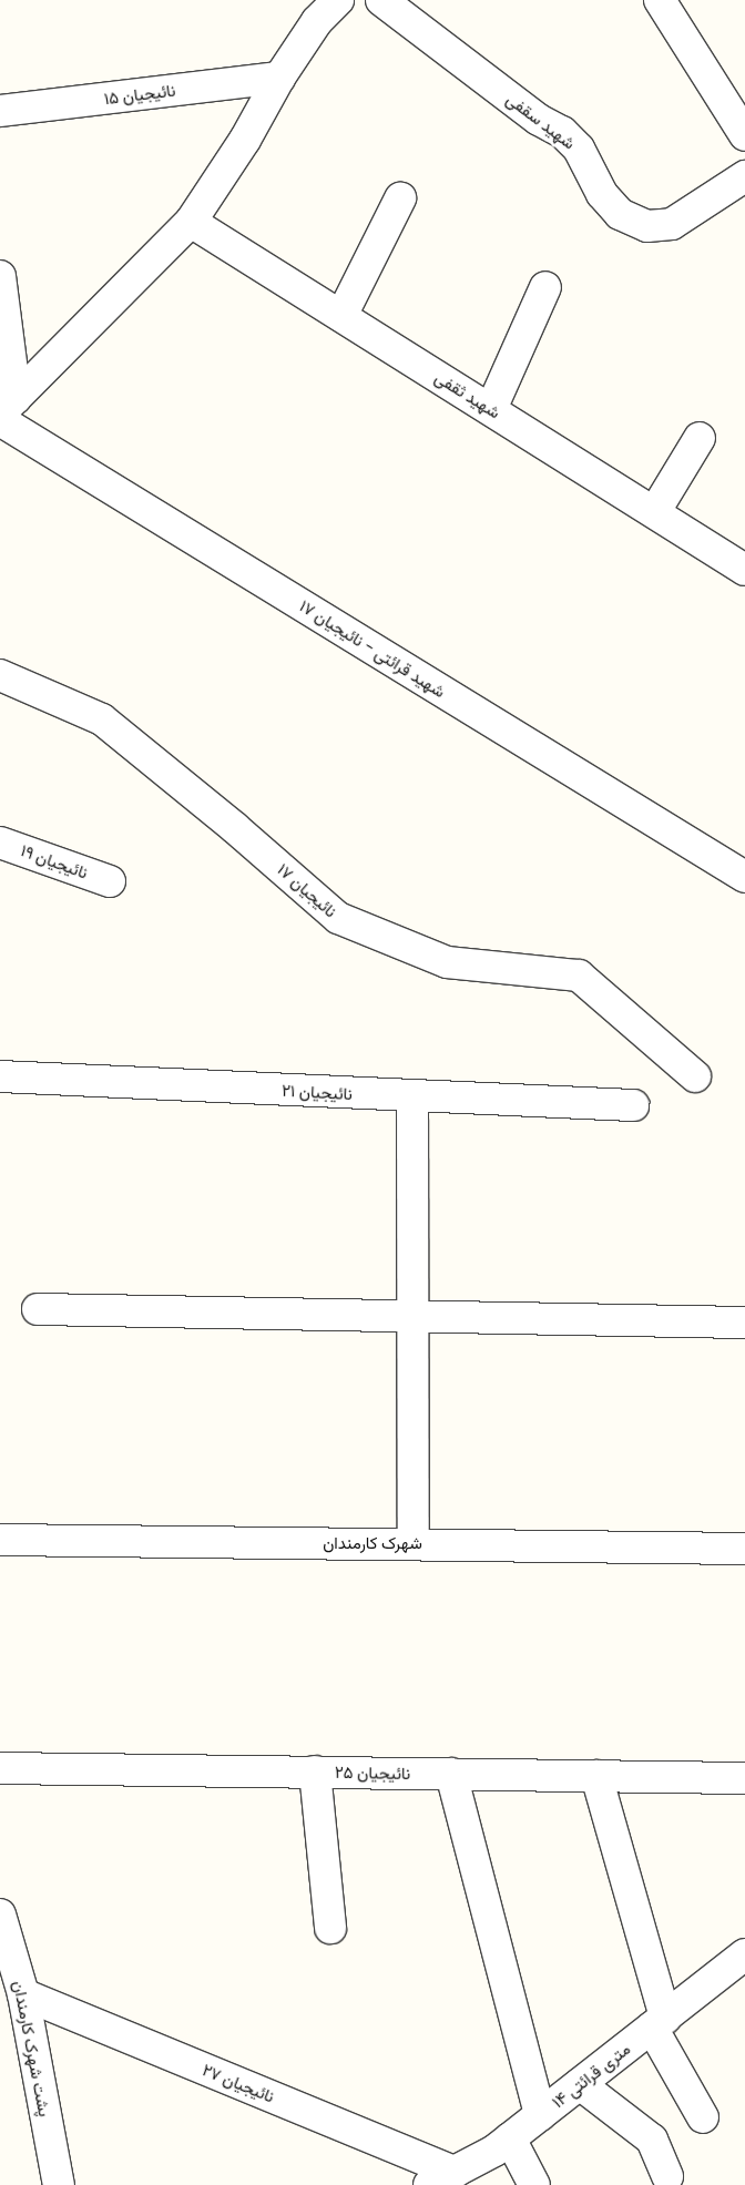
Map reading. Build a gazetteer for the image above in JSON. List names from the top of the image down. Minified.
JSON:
{"streets":{"street":["نائیجیان ۱۵","شهید سقفی","شهید ثقفی","شهید قرائتی - نائیجیان ۱۷","نائیجیان ۱۹","نائیجیان ۱۷","نائیجیان ۲۱","شهرک کارمندان","نائیجیان ۲۵","پشت شهرک کارمندان","۱۴ متری قرائتی","نائیجیان ۲۷"]},"crossings":[["پشت شهرک کارمندان","نائیجیان ۲۷"],["۱۴ متری قرائتی","نائیجیان ۲۷"]]}
